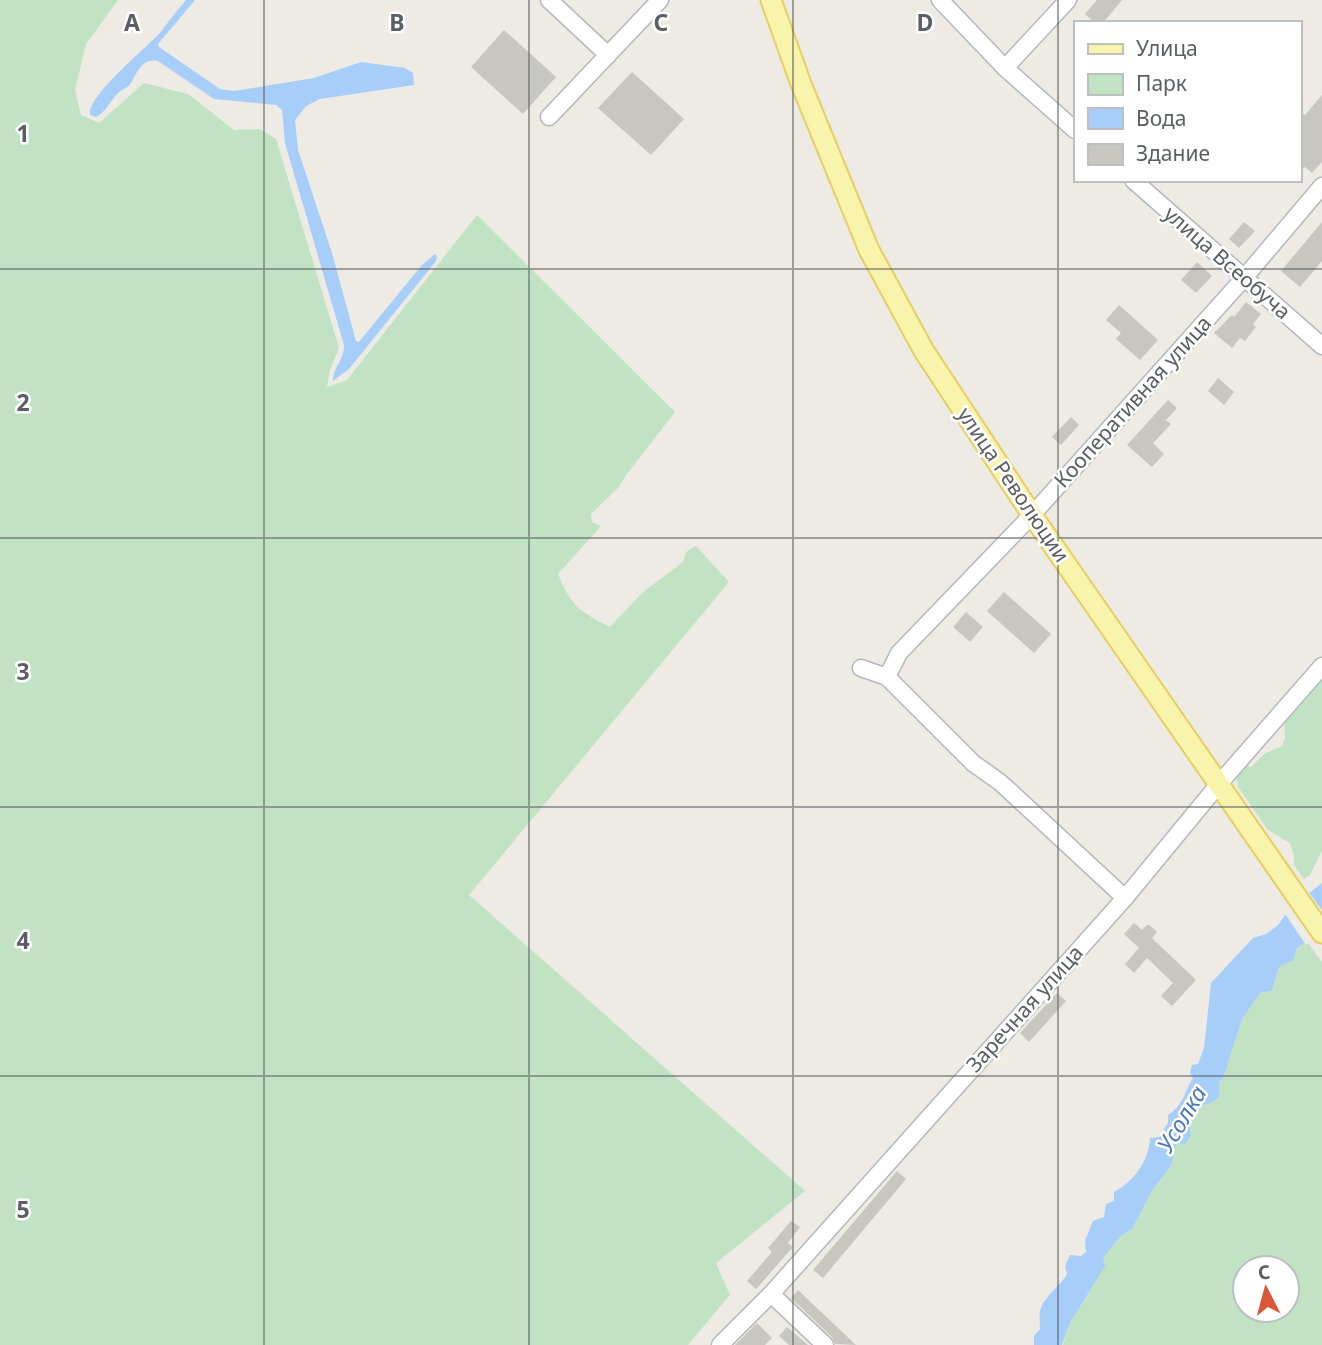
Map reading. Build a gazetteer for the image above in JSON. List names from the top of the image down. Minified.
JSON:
{"streets":{"main road":["улица Революции"],"street":["улица Всеобуча","Кооперативная улица","Заречная улица"]},"crossings":[["улица Всеобуча","Кооперативная улица"],["Кооперативная улица","улица Революции"],["улица Революции","Заречная улица"]],"water":["Усолка"],"legend":["Улица","Парк","Вода","Здание"],"north":"top","grid":{"columns":["A","B","C","D"],"rows":["1","2","3","4","5"]}}
